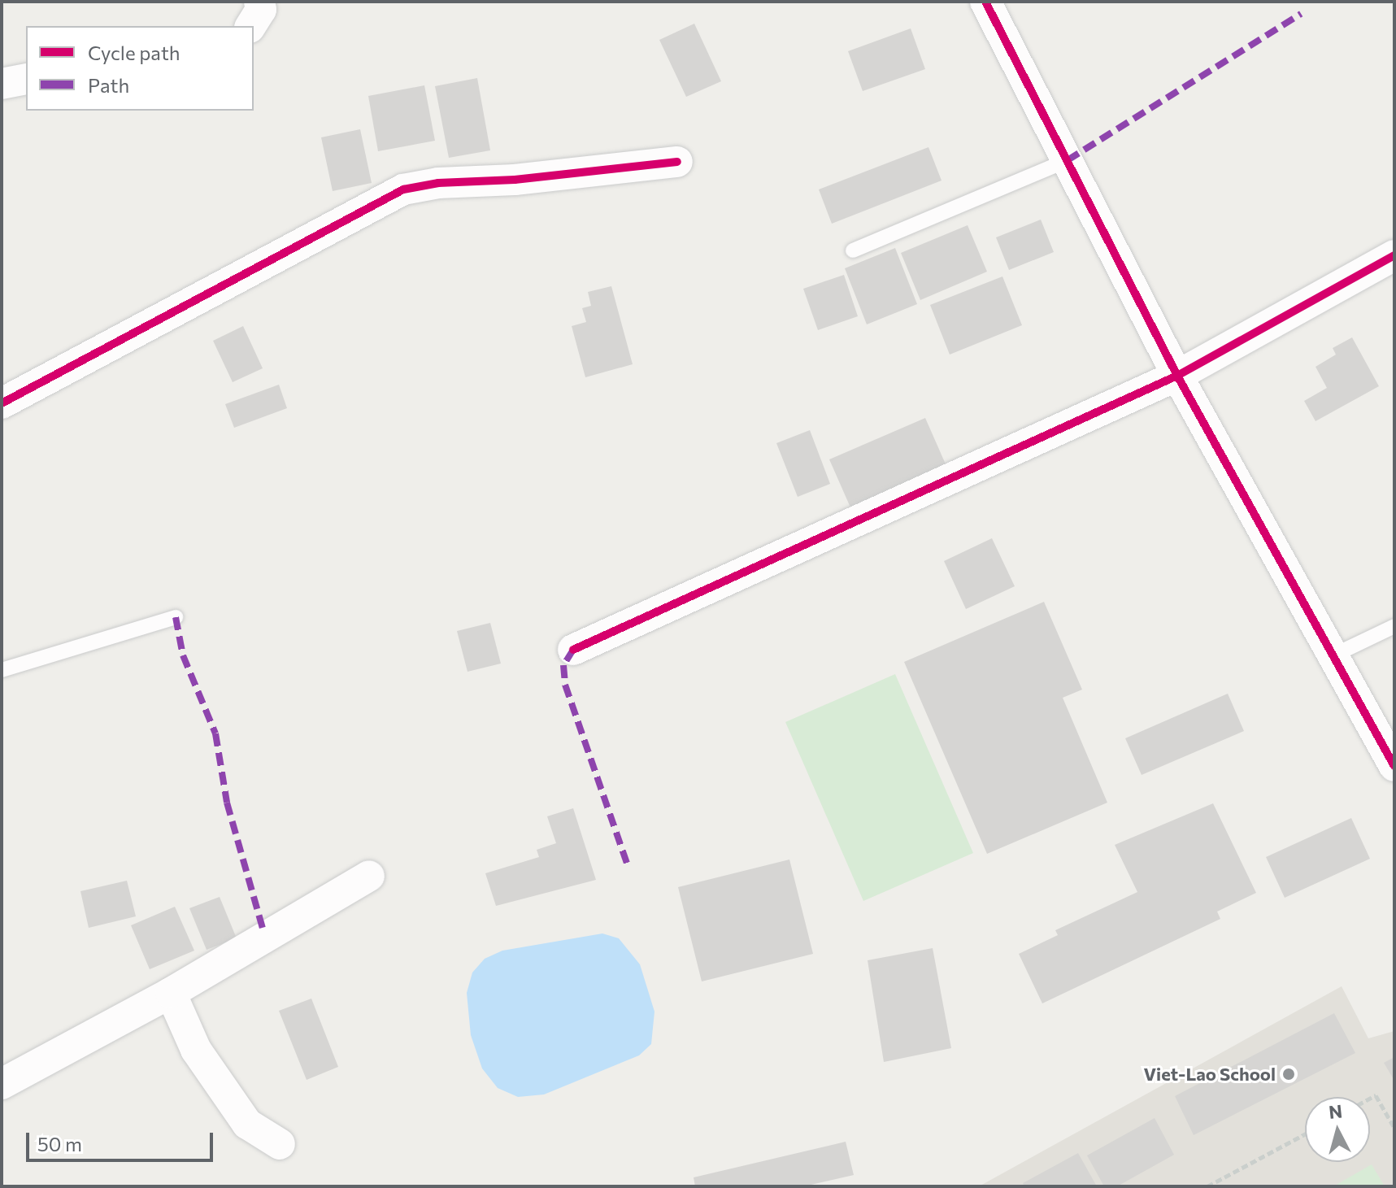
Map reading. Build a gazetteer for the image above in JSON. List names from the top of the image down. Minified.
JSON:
{"places":["Viet-Lao School"],"legend":["Cycle path","Path"],"scale_bar":"50 m","north":"top"}
